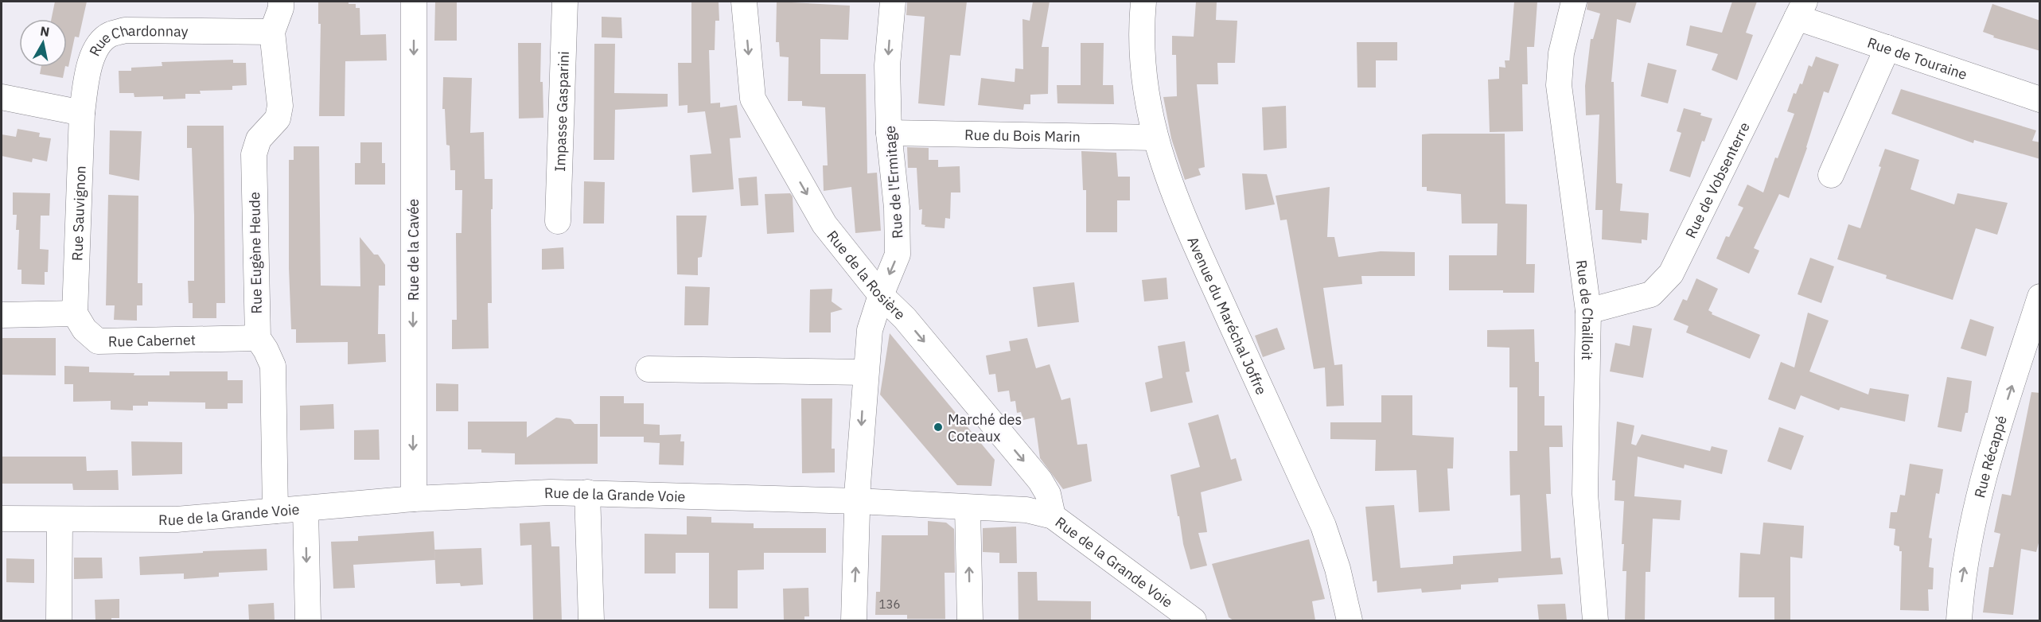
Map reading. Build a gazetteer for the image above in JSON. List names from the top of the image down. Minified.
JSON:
{"streets":{"street":["Rue Chardonnay","Rue de Touraine","Impasse Gasparini","Rue du Bois Marin","Rue de Vobsenterre","Rue de l'Ermitage","Rue Sauvignon","Rue de la Cavée","Rue Eugène Heude","Rue de la Rosière","Rue de Chailloit","Avenue du Maréchal Joffre","Rue Cabernet","Rue Récappé","Rue de la Grande Voie"]},"crossings":[["Rue Chardonnay","Rue Sauvignon"],["Rue Chardonnay","Rue Eugène Heude"],["Rue de Touraine","Rue de Vobsenterre"],["Rue du Bois Marin","Rue de l'Ermitage"],["Rue du Bois Marin","Avenue du Maréchal Joffre"],["Rue de Vobsenterre","Rue de Chailloit"],["Rue de l'Ermitage","Rue de la Rosière"],["Rue de l'Ermitage","Rue de la Grande Voie"],["Rue Sauvignon","Rue Cabernet"],["Rue de la Cavée","Rue de la Grande Voie"],["Rue Eugène Heude","Rue Cabernet"],["Rue Eugène Heude","Rue de la Grande Voie"],["Rue de la Rosière","Rue de la Grande Voie"]],"one_way":["Rue de la Cavée","Rue de la Rosière","Rue Récappé"],"places":["Marché des Coteaux"],"house_numbers":["136"],"north":"top"}
